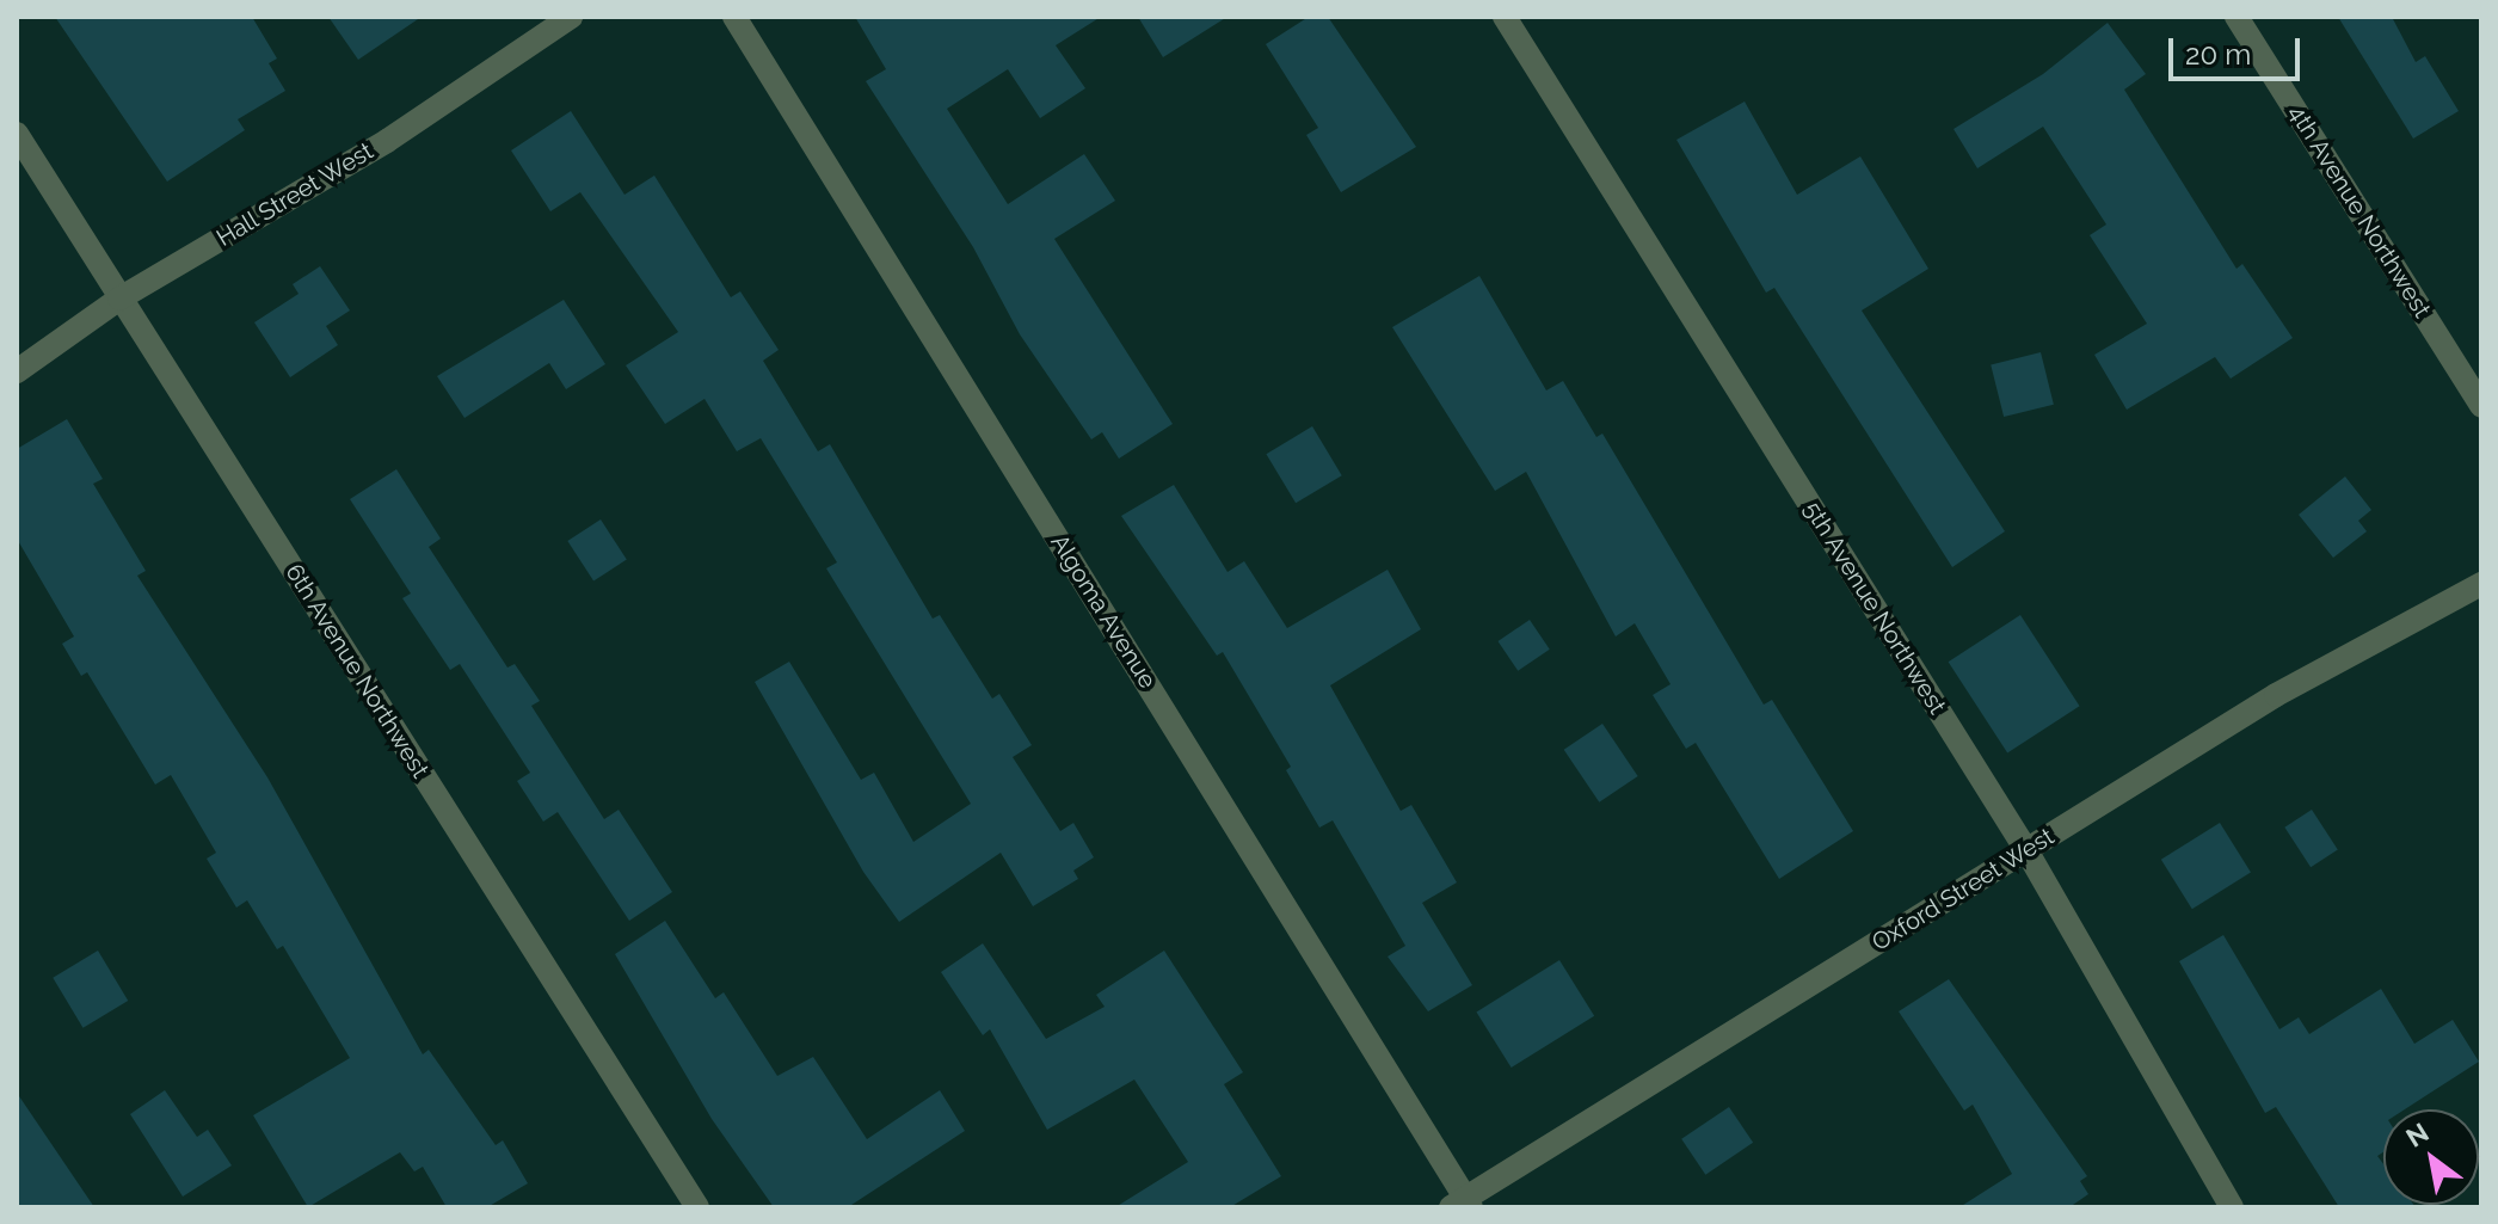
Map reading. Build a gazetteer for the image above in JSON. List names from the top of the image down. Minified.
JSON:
{"streets":{"street":["Hall Street West","4th Avenue Northwest","5th Avenue Northwest","Algoma Avenue","6th Avenue Northwest","Oxford Street West"]},"crossings":[["Hall Street West","6th Avenue Northwest"],["5th Avenue Northwest","Oxford Street West"],["Algoma Avenue","Oxford Street West"]],"scale_bar":"20 m","north":"top left"}
